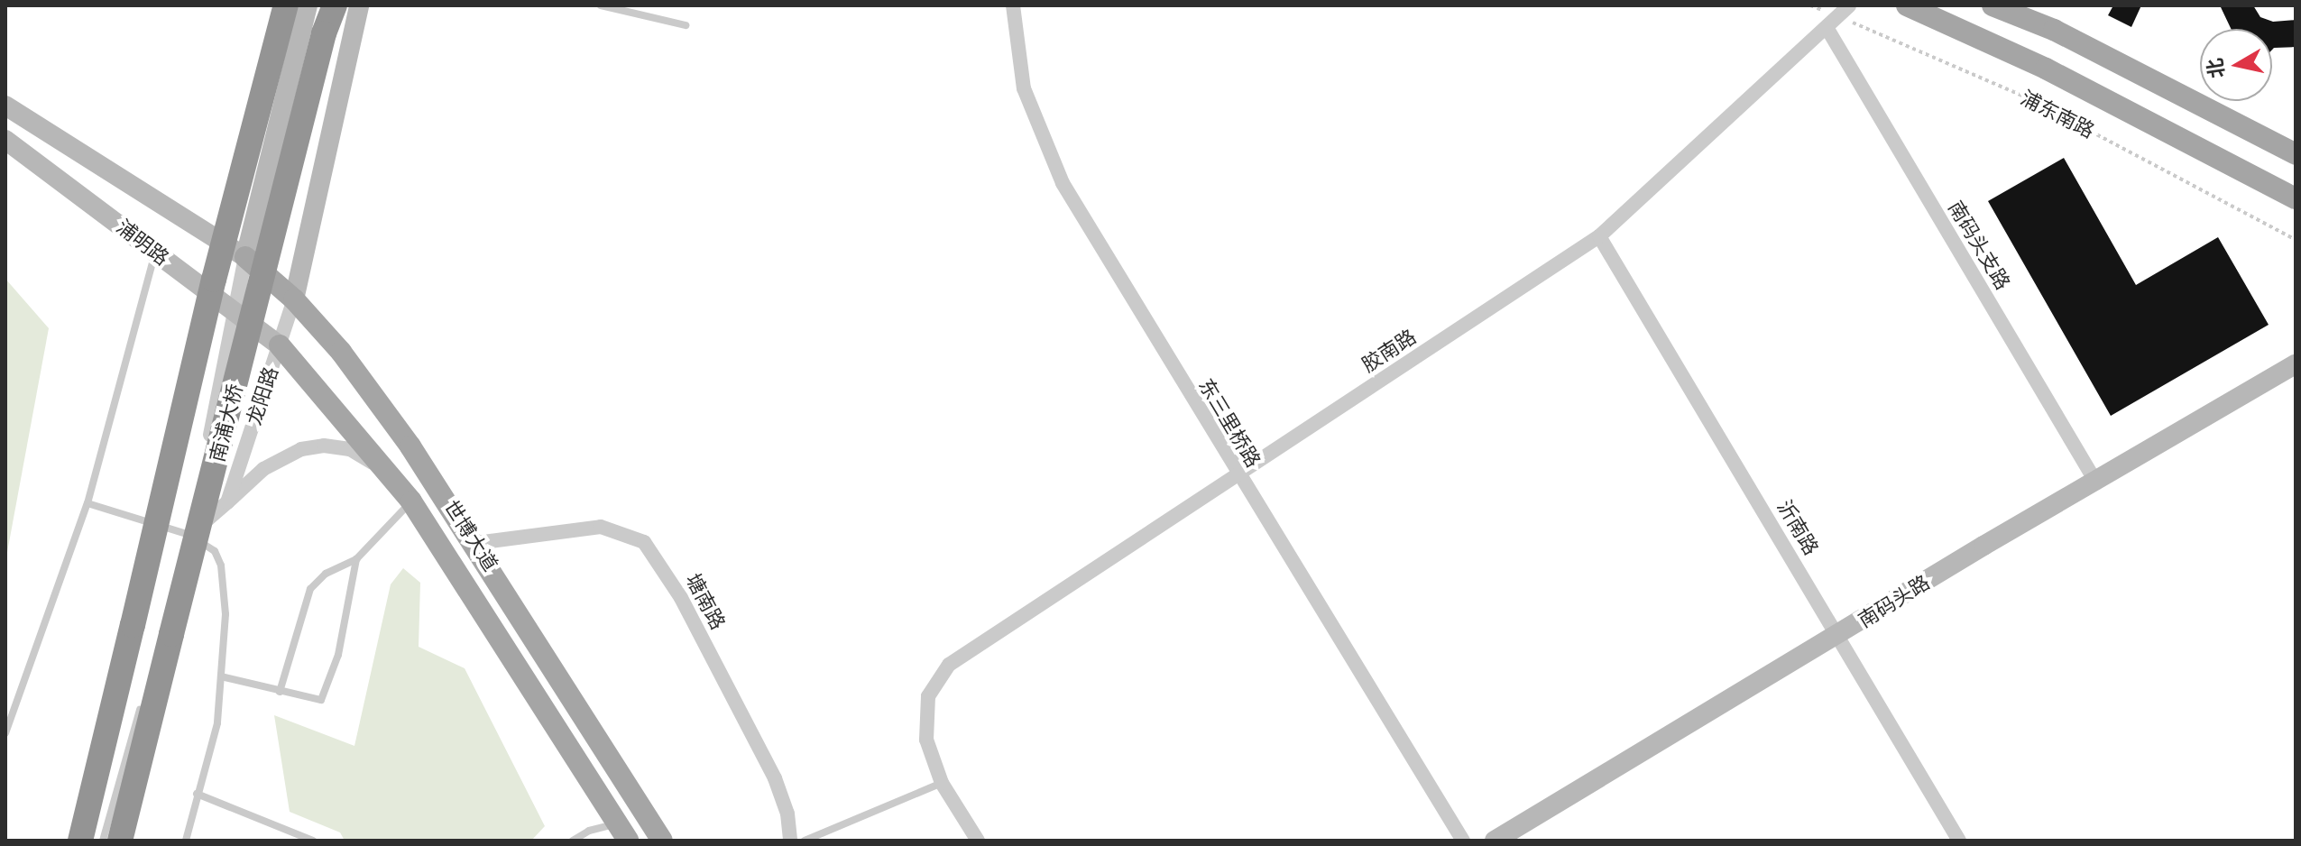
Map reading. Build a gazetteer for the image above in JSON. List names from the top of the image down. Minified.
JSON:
{"streets":{"highway":["南浦大桥"],"main road":["浦东南路","浦明路","龙阳路","世博大道","南码头路"],"street":["南码头支路","胶南路","东三里桥路","沂南路","塘南路"]},"crossings":[["浦东南路","胶南路"],["浦明路","龙阳路"],["浦明路","世博大道"],["南码头支路","胶南路"],["南码头支路","南码头路"],["胶南路","东三里桥路"],["胶南路","沂南路"],["龙阳路","世博大道"],["沂南路","南码头路"],["世博大道","塘南路"]],"north":"left"}
